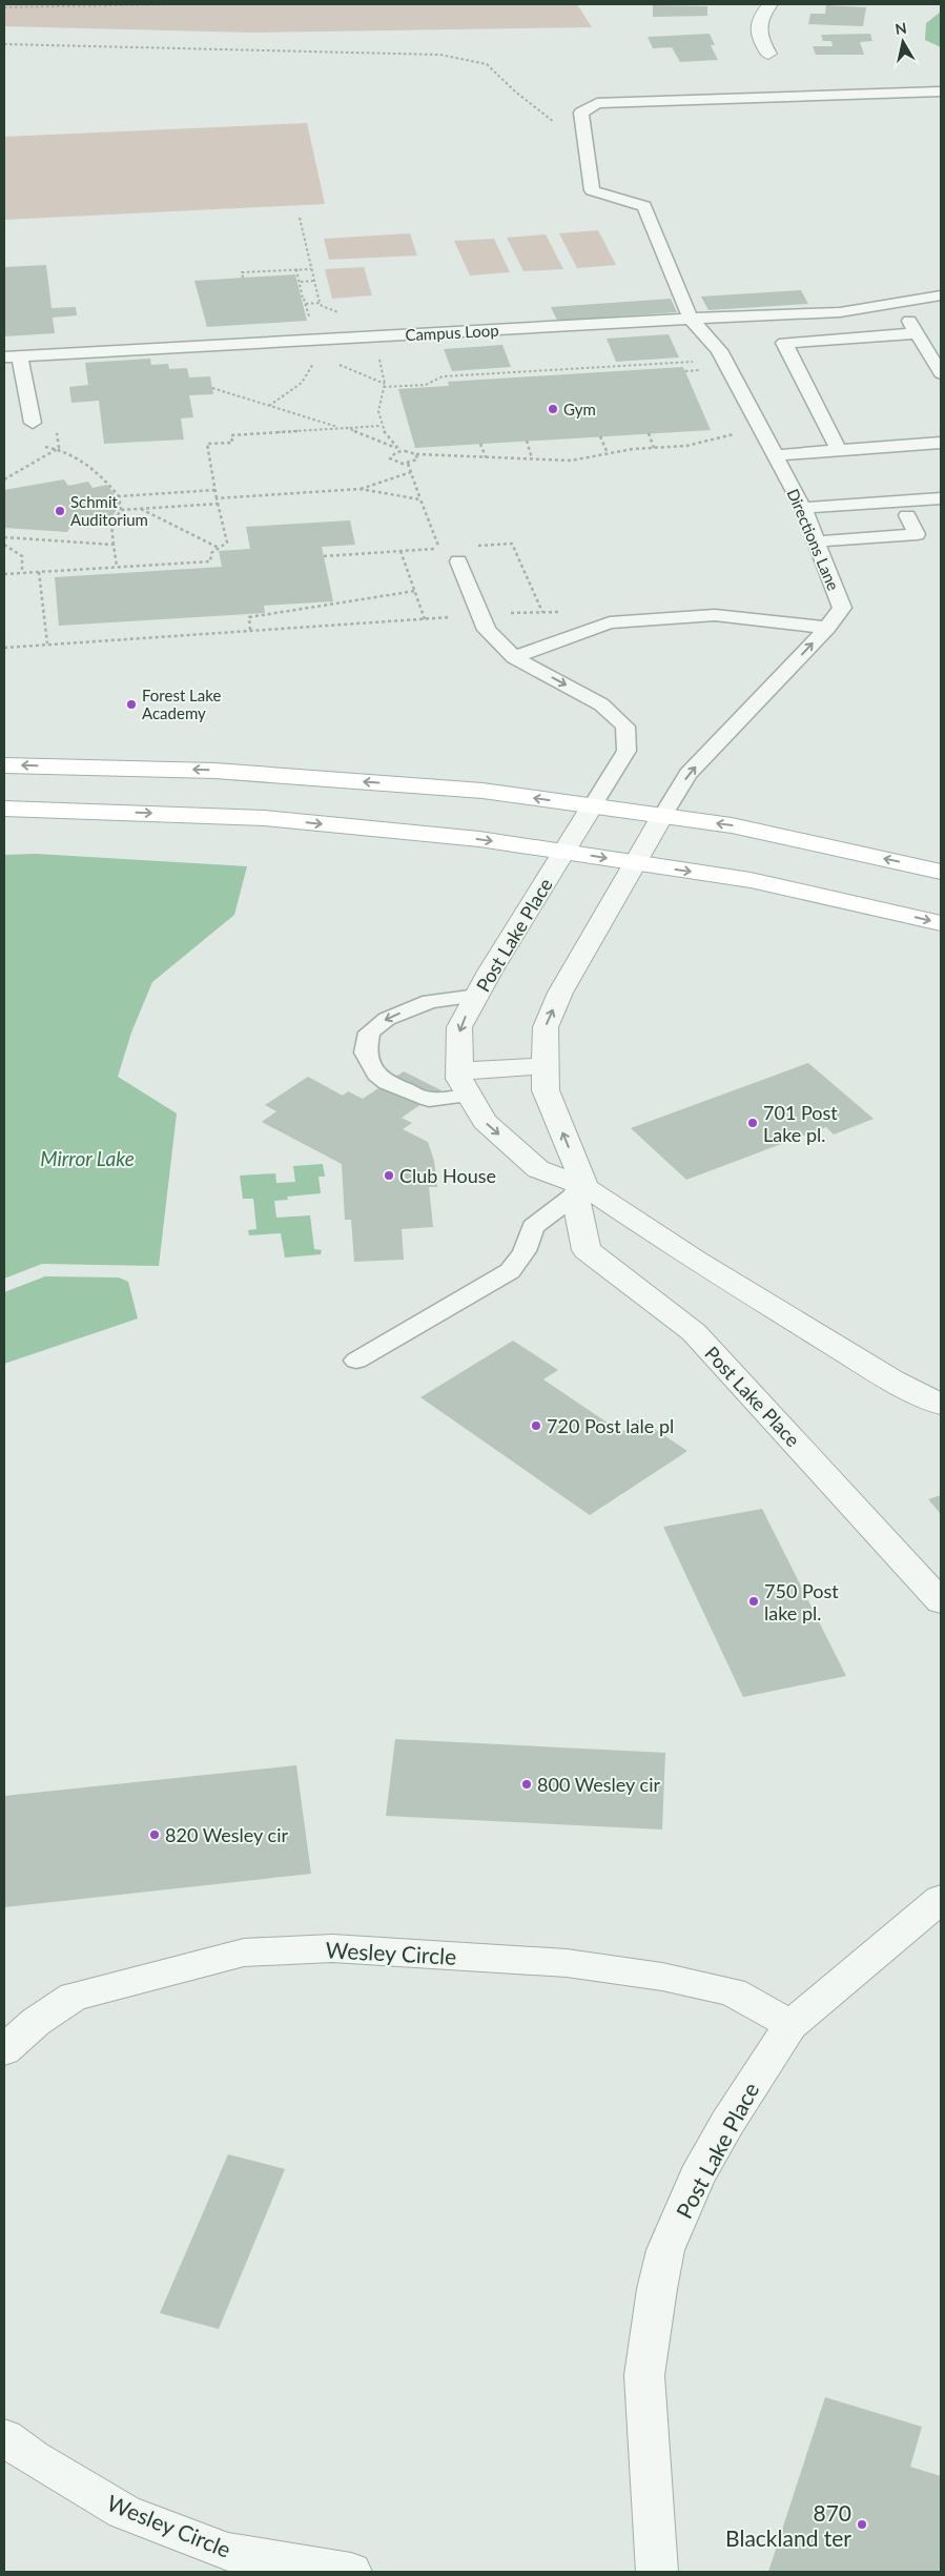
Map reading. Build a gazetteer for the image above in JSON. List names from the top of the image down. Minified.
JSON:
{"streets":{"street":["Post Lake Place","Wesley Circle"],"lane":["Campus Loop","Directions Lane"]},"crossings":[["Campus Loop","Directions Lane"],["Directions Lane","Post Lake Place"],["Post Lake Place","Wesley Circle"]],"water":["Mirror Lake"],"places":["Gym","Schmit Auditorium","Forest Lake Academy","701 Post Lake pl.","Club House","720 Post lale pl","750 Post lake pl.","800 Wesley cir","820 Wesley cir","870 Blackland ter"],"north":"top"}
